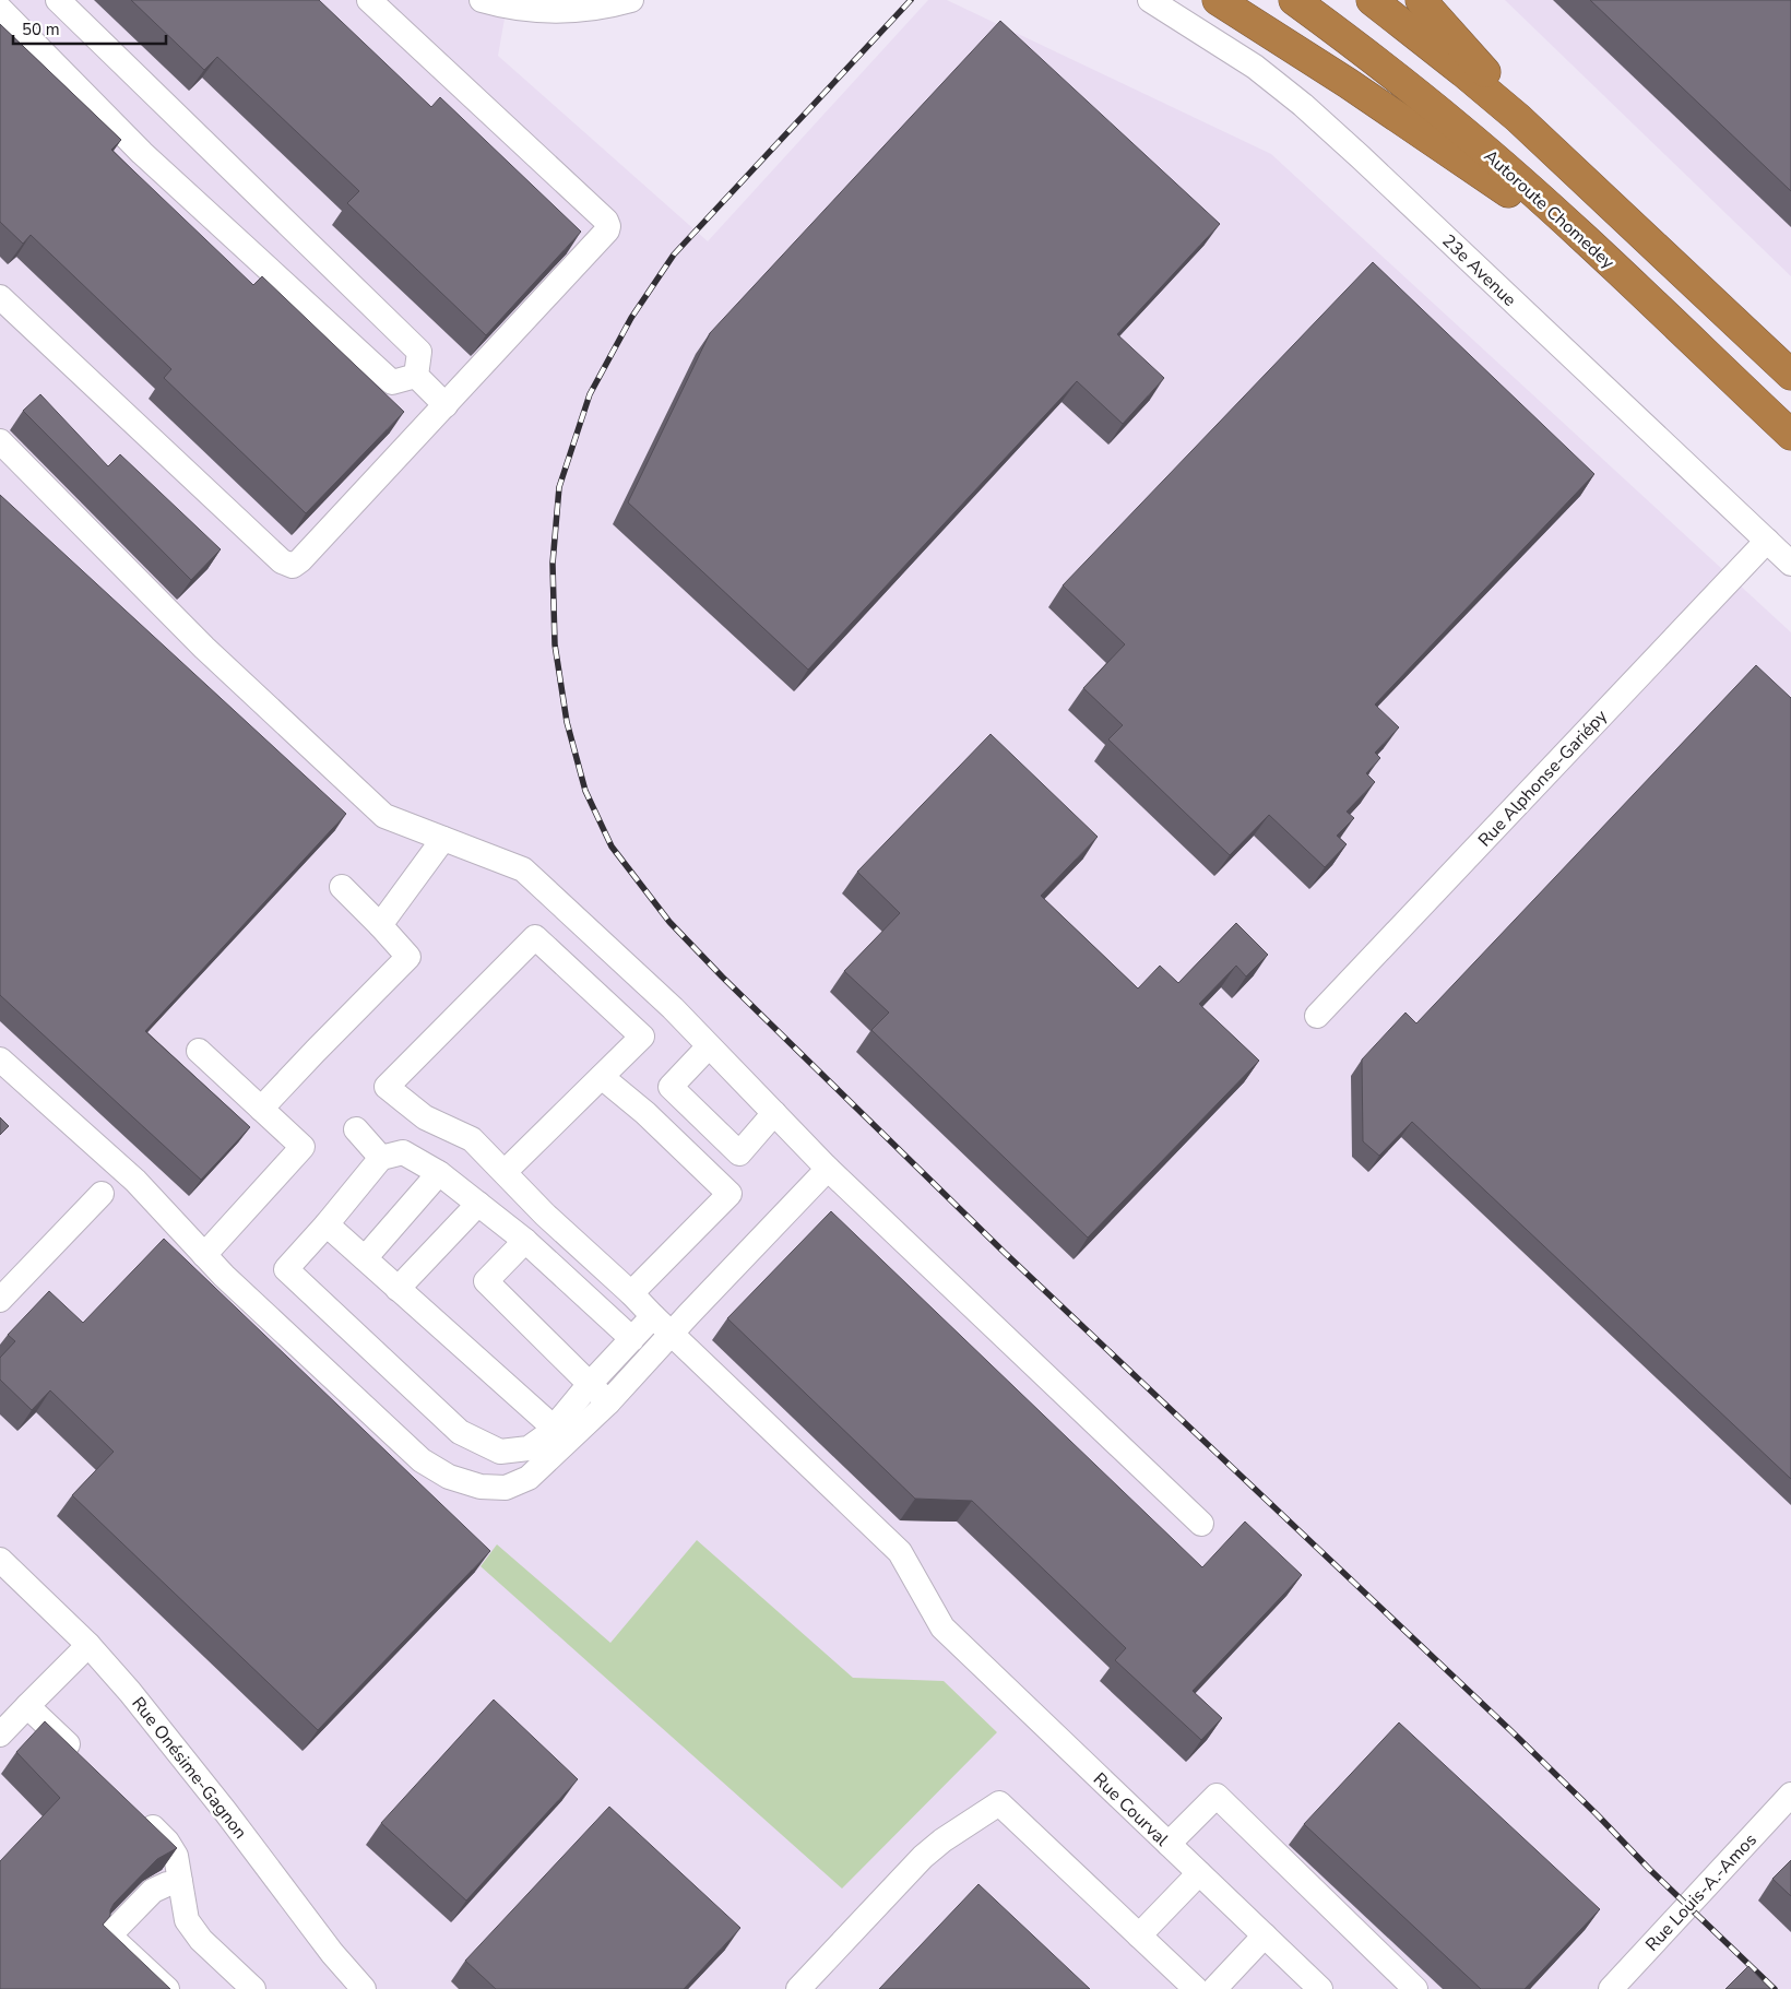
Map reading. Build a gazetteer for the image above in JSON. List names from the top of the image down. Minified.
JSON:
{"streets":{"highway":["Autoroute Chomedey"],"street":["23e Avenue","Rue Alphonse-Gariépy","Rue Onésime-Gagnon","Rue Courval","Rue Louis-A.-Amos"]},"crossings":[["23e Avenue","Rue Alphonse-Gariépy"]],"scale_bar":"50 m"}
